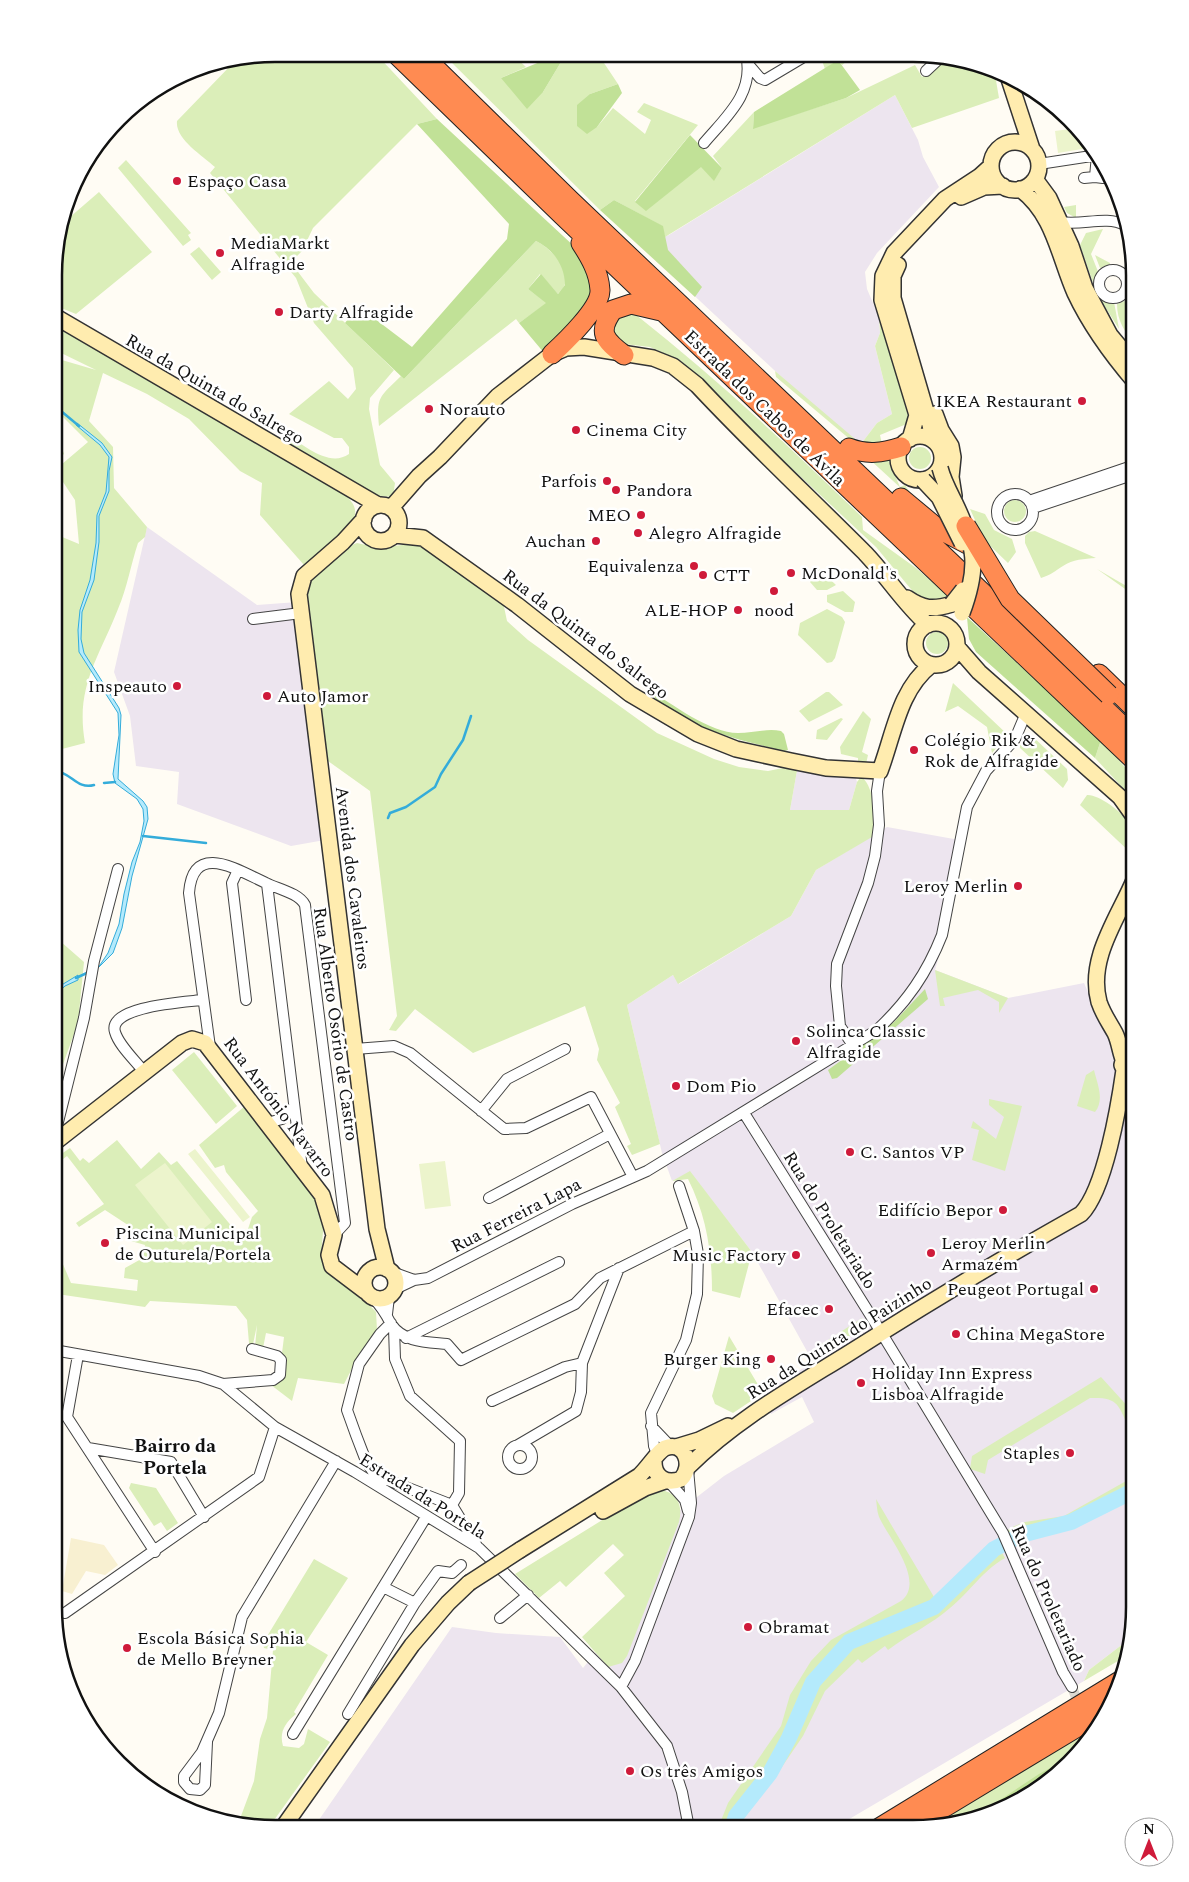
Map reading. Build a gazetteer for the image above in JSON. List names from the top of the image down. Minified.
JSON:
{"streets":{"highway":["Estrada dos Cabos de Ávila"],"street":["Rua da Quinta do Salrego","Avenida dos Cavaleiros","Rua Alberto Osório de Castro","Rua António Navarro","Rua Ferreira Lapa","Rua do Proletariado","Rua da Quinta do Paizinho","Estrada da Portela"]},"crossings":[["Rua da Quinta do Salrego","Avenida dos Cavaleiros"],["Avenida dos Cavaleiros","Rua António Navarro"],["Avenida dos Cavaleiros","Rua Ferreira Lapa"],["Rua Alberto Osório de Castro","Rua António Navarro"],["Rua António Navarro","Rua Ferreira Lapa"],["Rua Ferreira Lapa","Rua do Proletariado"],["Rua do Proletariado","Rua da Quinta do Paizinho"]],"districts":["Bairro da Portela"],"places":["Espaço Casa","MediaMarkt Alfragide","Darty Alfragide","IKEA Restaurant","Norauto","Cinema City","Parfois","Pandora","MEO","Alegro Alfragide","Auchan","Equivalenza","McDonald's","CTT","nood","ALE-HOP","Inspeauto","Auto Jamor","Colégio Rik & Rok de Alfragide","Leroy Merlin","Solinca Classic Alfragide","Dom Pio","C. Santos VP","Edifício Bepor","Piscina Municipal de Outurela/Portela","Leroy Merlin Armazém","Music Factory","Peugeot Portugal","Efacec","China MegaStore","Burger King","Holiday Inn Express Lisboa Alfragide","Staples","Obramat","Escola Básica Sophia de Mello Breyner","Os três Amigos"],"north":"top"}
